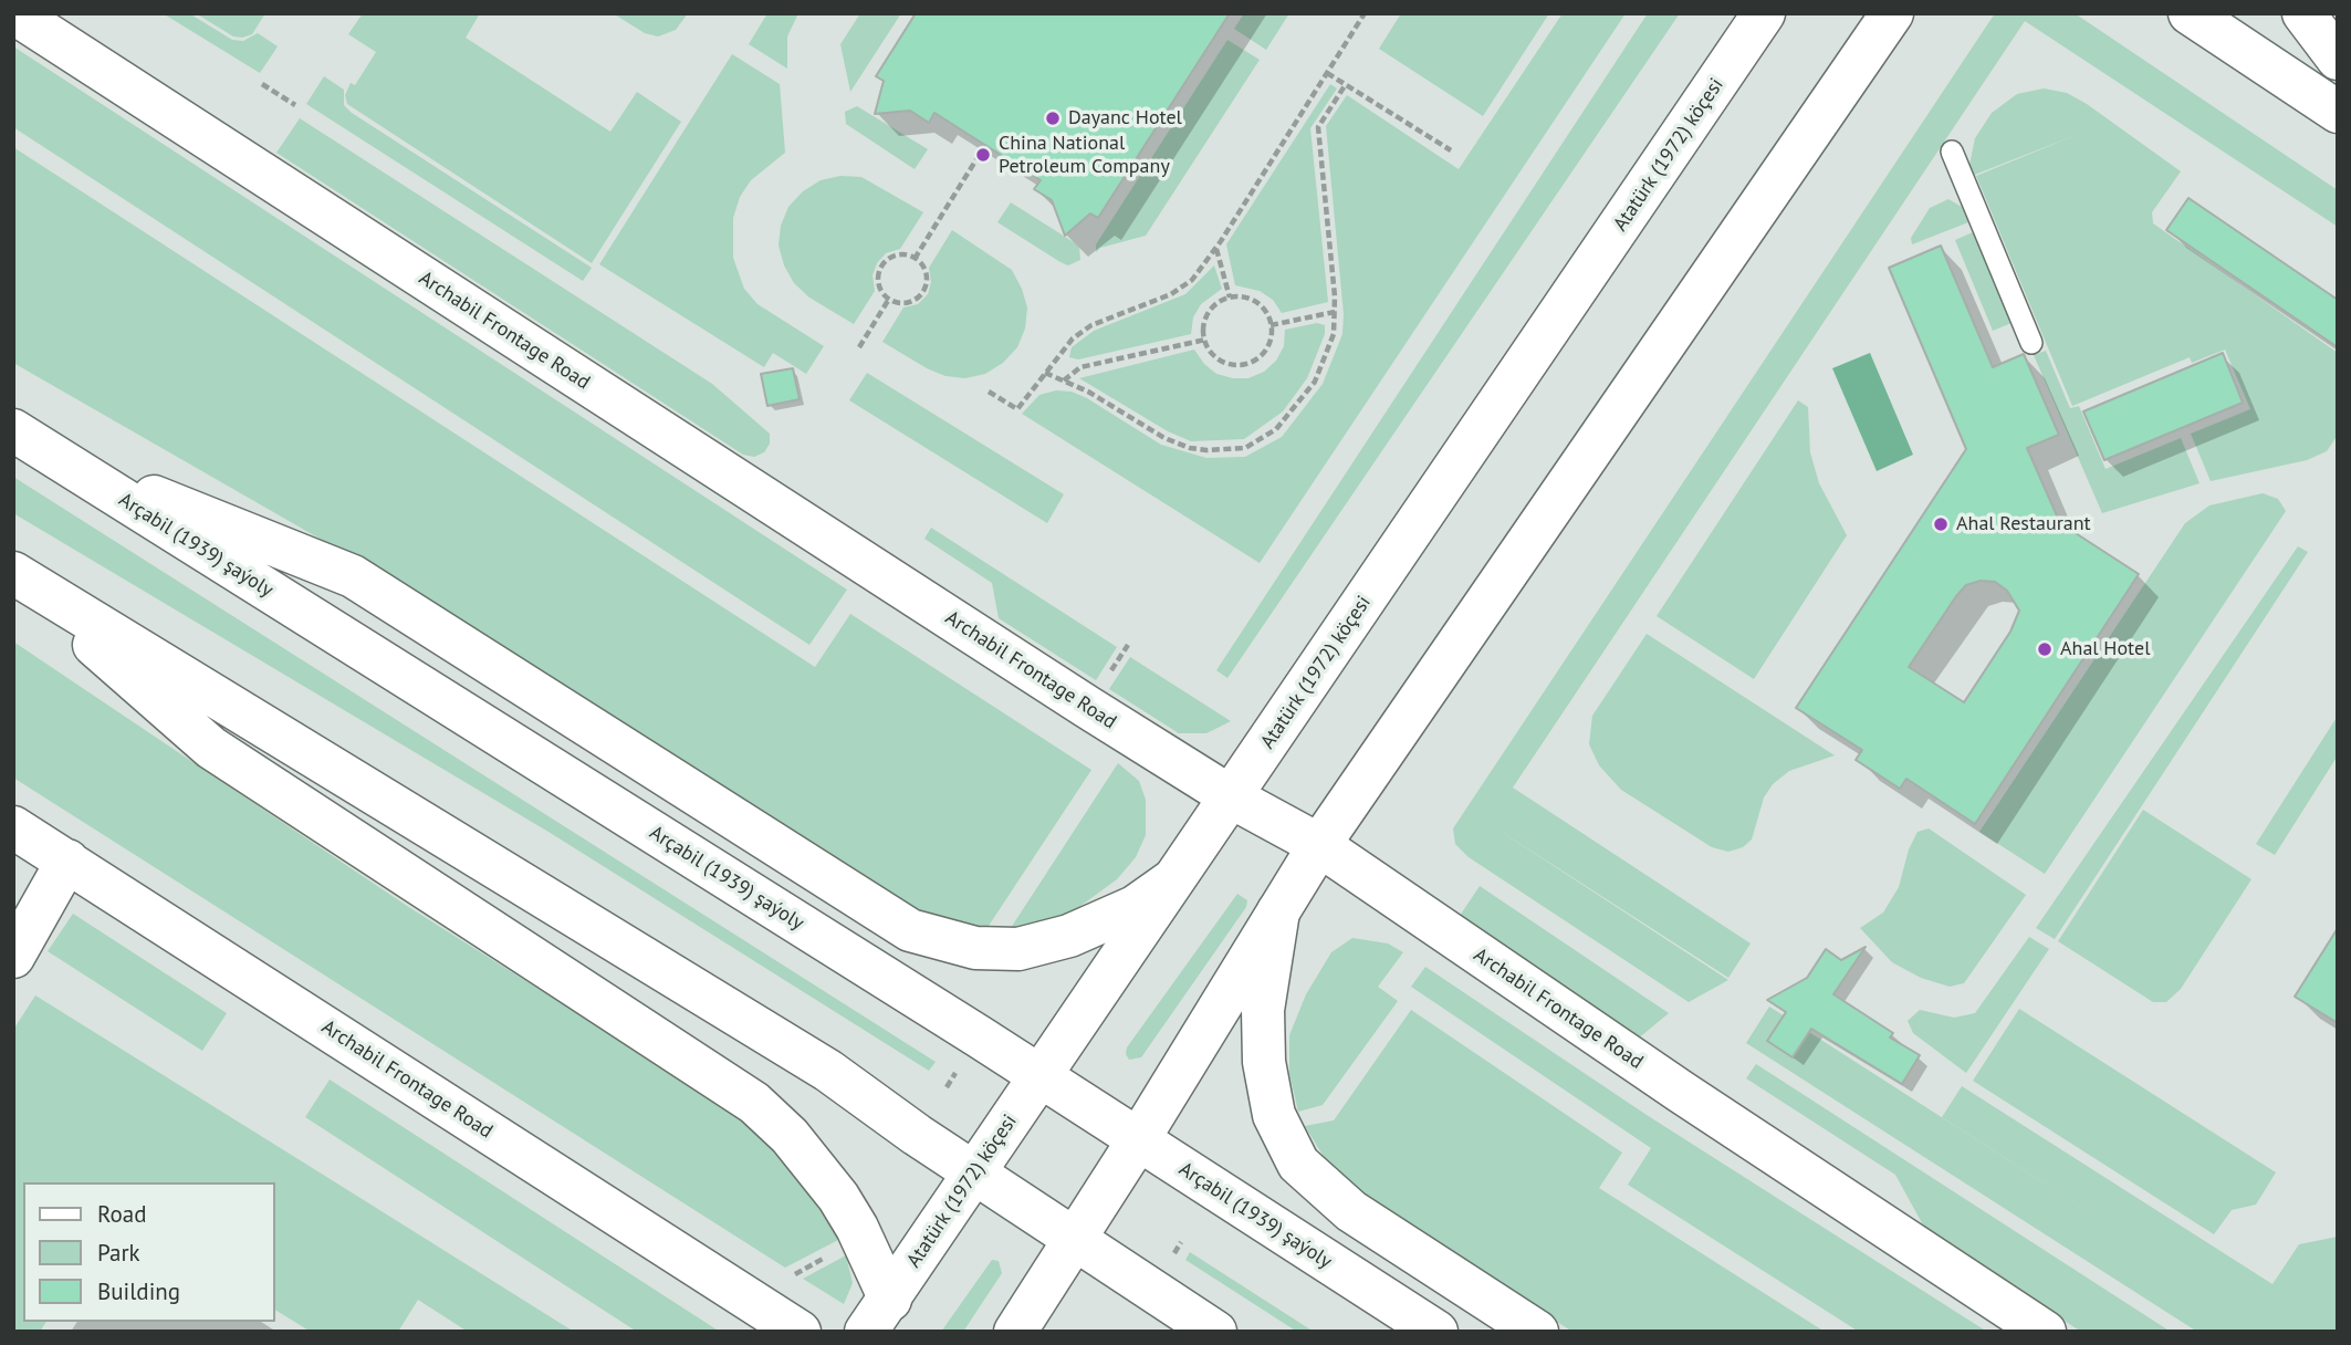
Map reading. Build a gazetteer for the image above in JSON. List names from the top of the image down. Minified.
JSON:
{"streets":{"main road":["Atatürk (1972) köçesi","Archabil Frontage Road","Arçabil (1939) şaýoly"]},"crossings":[["Atatürk (1972) köçesi","Archabil Frontage Road"],["Atatürk (1972) köçesi","Arçabil (1939) şaýoly"]],"places":["Dayanc Hotel","China National Petroleum Company","Ahal Restaurant","Ahal Hotel"],"legend":["Road","Park","Building"]}
